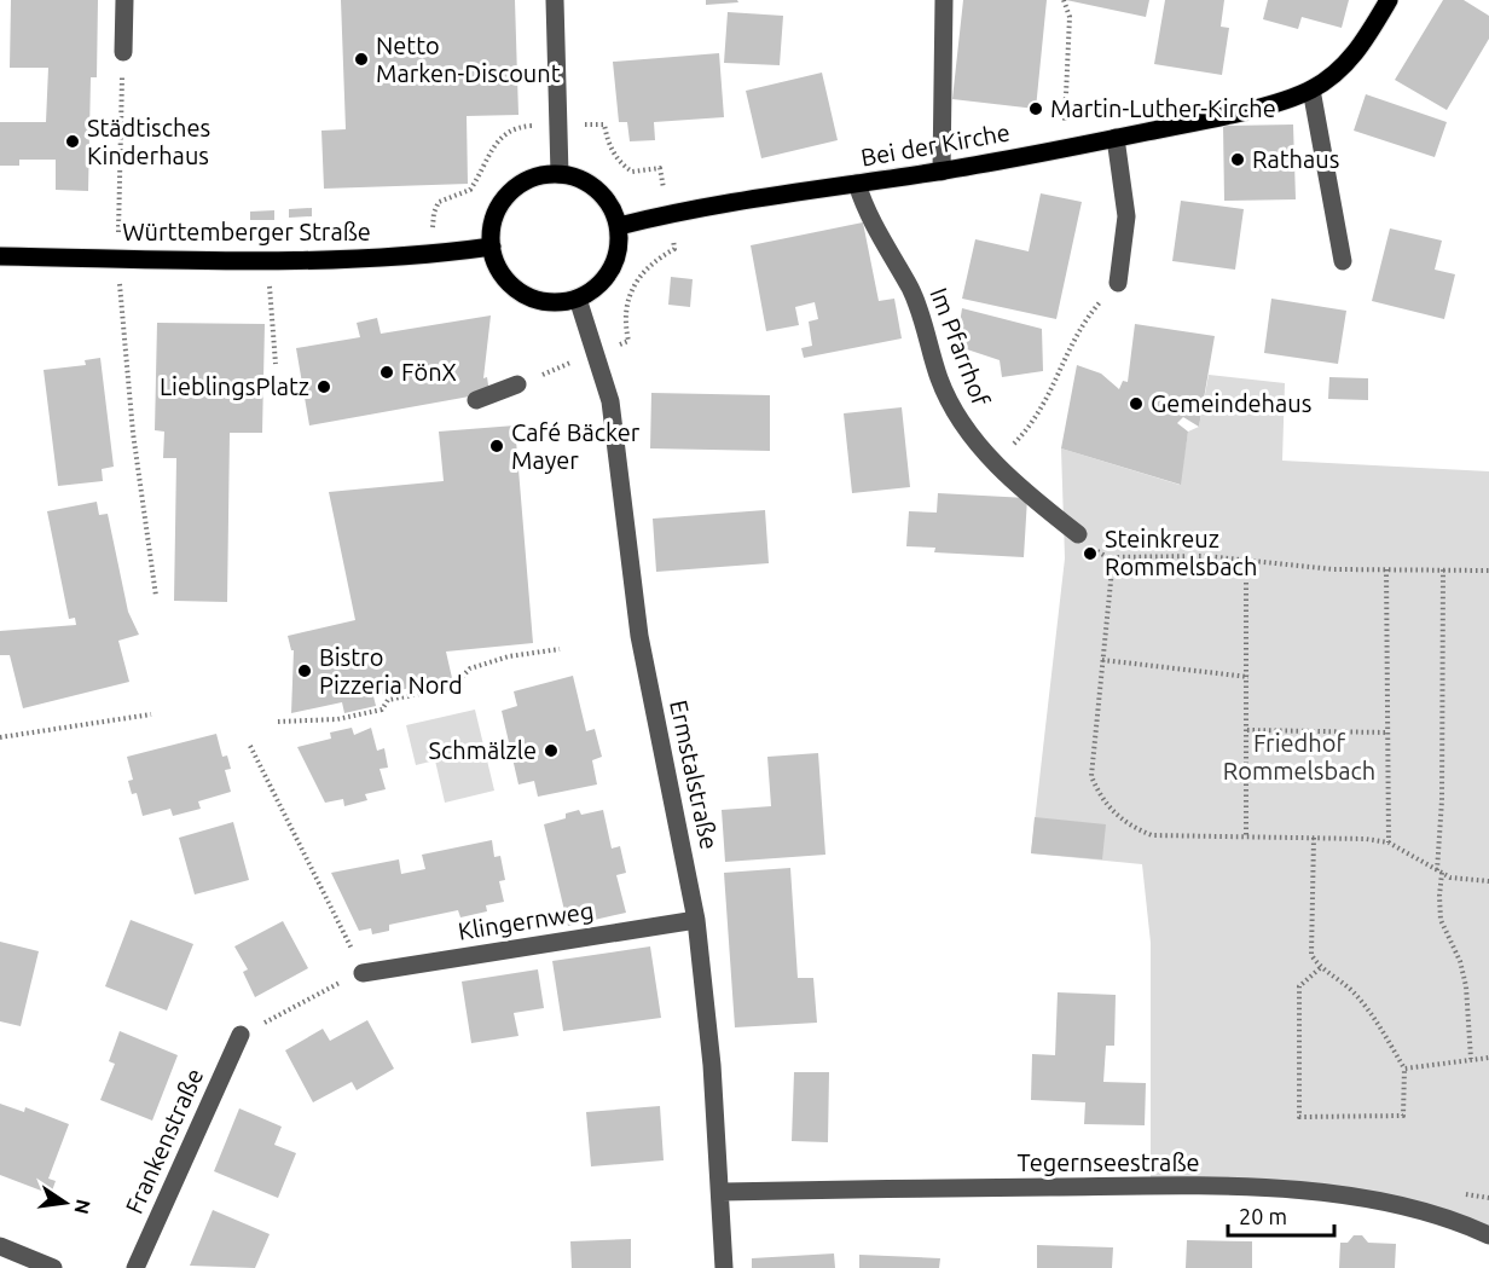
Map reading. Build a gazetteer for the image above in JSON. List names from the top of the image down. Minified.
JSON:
{"streets":{"main road":["Bei der Kirche","Württemberger Straße"],"street":["Im Pfarrhof","Ermstalstraße","Klingernweg","Frankenstraße","Tegernseestraße"]},"crossings":[["Bei der Kirche","Württemberger Straße"],["Bei der Kirche","Im Pfarrhof"],["Bei der Kirche","Ermstalstraße"],["Württemberger Straße","Ermstalstraße"],["Ermstalstraße","Klingernweg"],["Ermstalstraße","Tegernseestraße"]],"parks":["Friedhof Rommelsbach"],"places":["Netto Marken-Discount","Martin-Luther-Kirche","Städtisches Kinderhaus","Rathaus","FönX","LieblingsPlatz","Gemeindehaus","Café Bäcker Mayer","Steinkreuz Rommelsbach","Bistro Pizzeria Nord","Schmälzle"],"scale_bar":"20 m","north":"right"}
